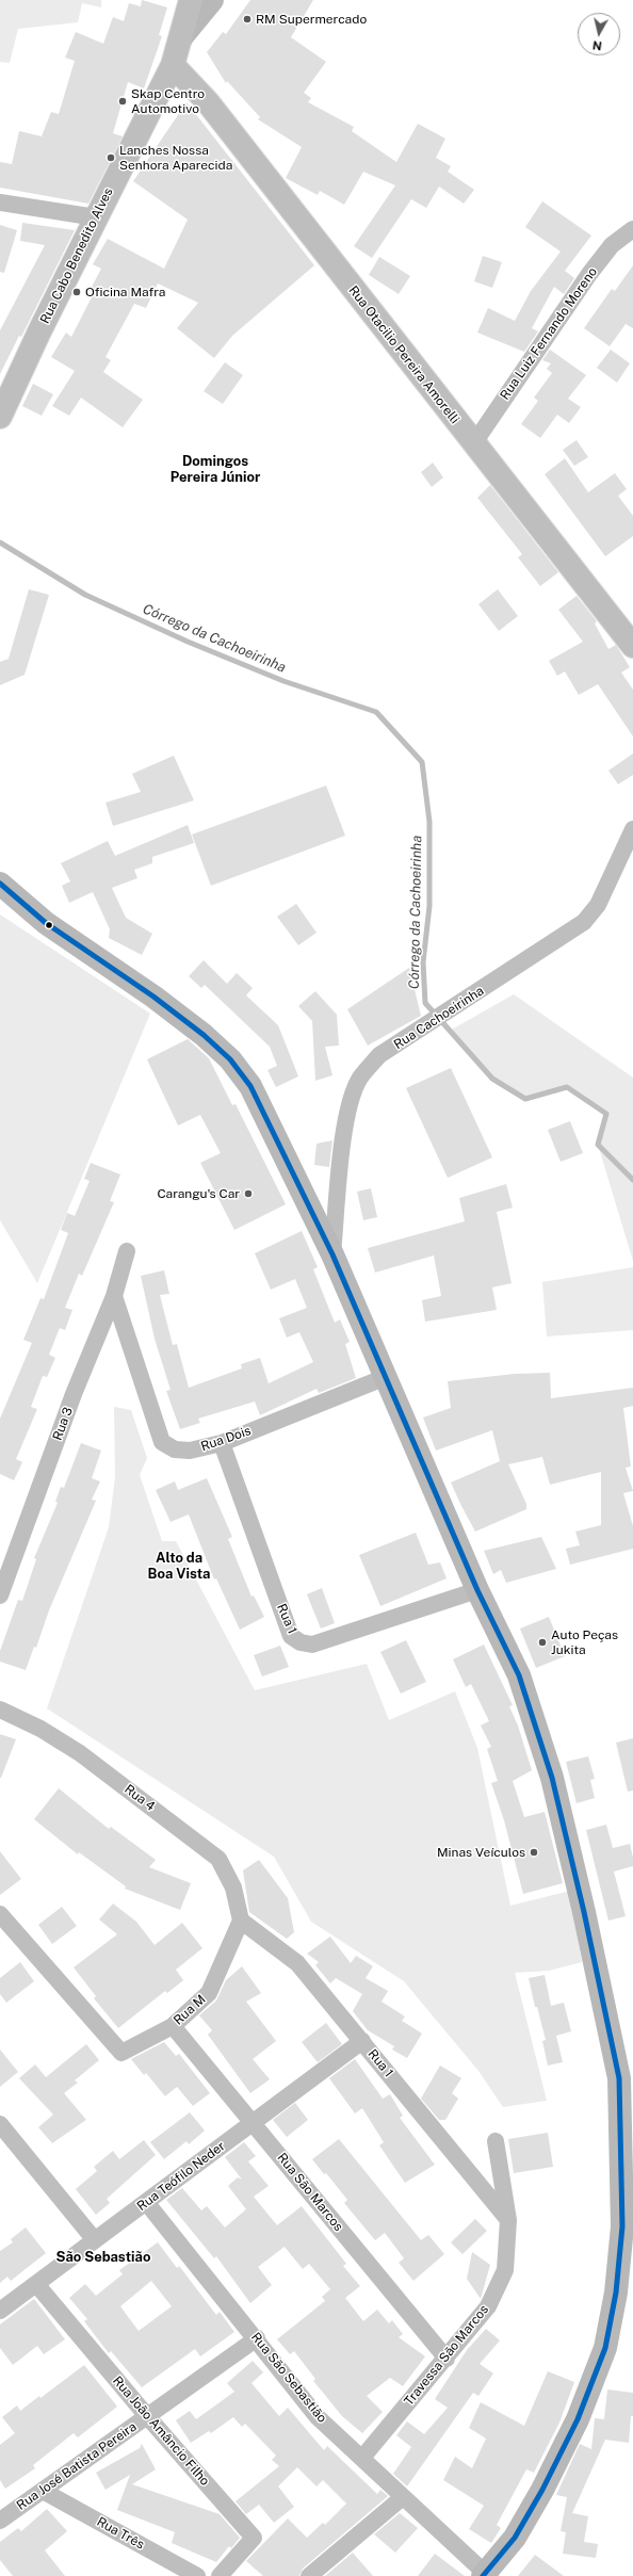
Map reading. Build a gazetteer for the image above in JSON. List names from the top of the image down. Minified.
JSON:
{"streets":{"main road":["Rua Cabo Benedito Alves","Rua Otacilio Pereira Amorelli"],"street":["Rua Luiz Fernando Moreno","Rua Cachoeirinha","Rua 3","Rua Dois","Rua 1","Rua 4","Rua M","Rua Teófilo Neder","Rua São Marcos","Travessa São Marcos","Rua São Sebastião","Rua João Amâncio Filho","Rua José Batista Pereira","Rua Três"]},"crossings":[["Rua Cabo Benedito Alves","Rua Otacilio Pereira Amorelli"],["Rua Luiz Fernando Moreno","Rua Otacilio Pereira Amorelli"],["Rua 3","Rua Dois"],["Rua Dois","Rua 1"],["Rua 1","Rua 4"],["Rua 1","Rua M"],["Rua 1","Rua Teófilo Neder"],["Rua 1","Travessa São Marcos"],["Rua 4","Rua M"],["Rua M","Rua São Marcos"],["Rua Teófilo Neder","Rua São Marcos"],["Rua Teófilo Neder","Rua São Sebastião"],["Rua Teófilo Neder","Rua João Amâncio Filho"],["Rua São Marcos","Travessa São Marcos"],["Travessa São Marcos","Rua São Sebastião"],["Rua São Sebastião","Rua José Batista Pereira"],["Rua João Amâncio Filho","Rua José Batista Pereira"],["Rua José Batista Pereira","Rua Três"]],"districts":["Domingos Pereira Júnior","Alto da Boa Vista","São Sebastião"],"water":["Córrego da Cachoeirinha"],"places":["RM Supermercado","Skap Centro Automotivo","Lanches Nossa Senhora Aparecida","Oficina Mafra","Carangu's Car","Auto Peças Jukita","Minas Veículos"],"north":"bottom"}
